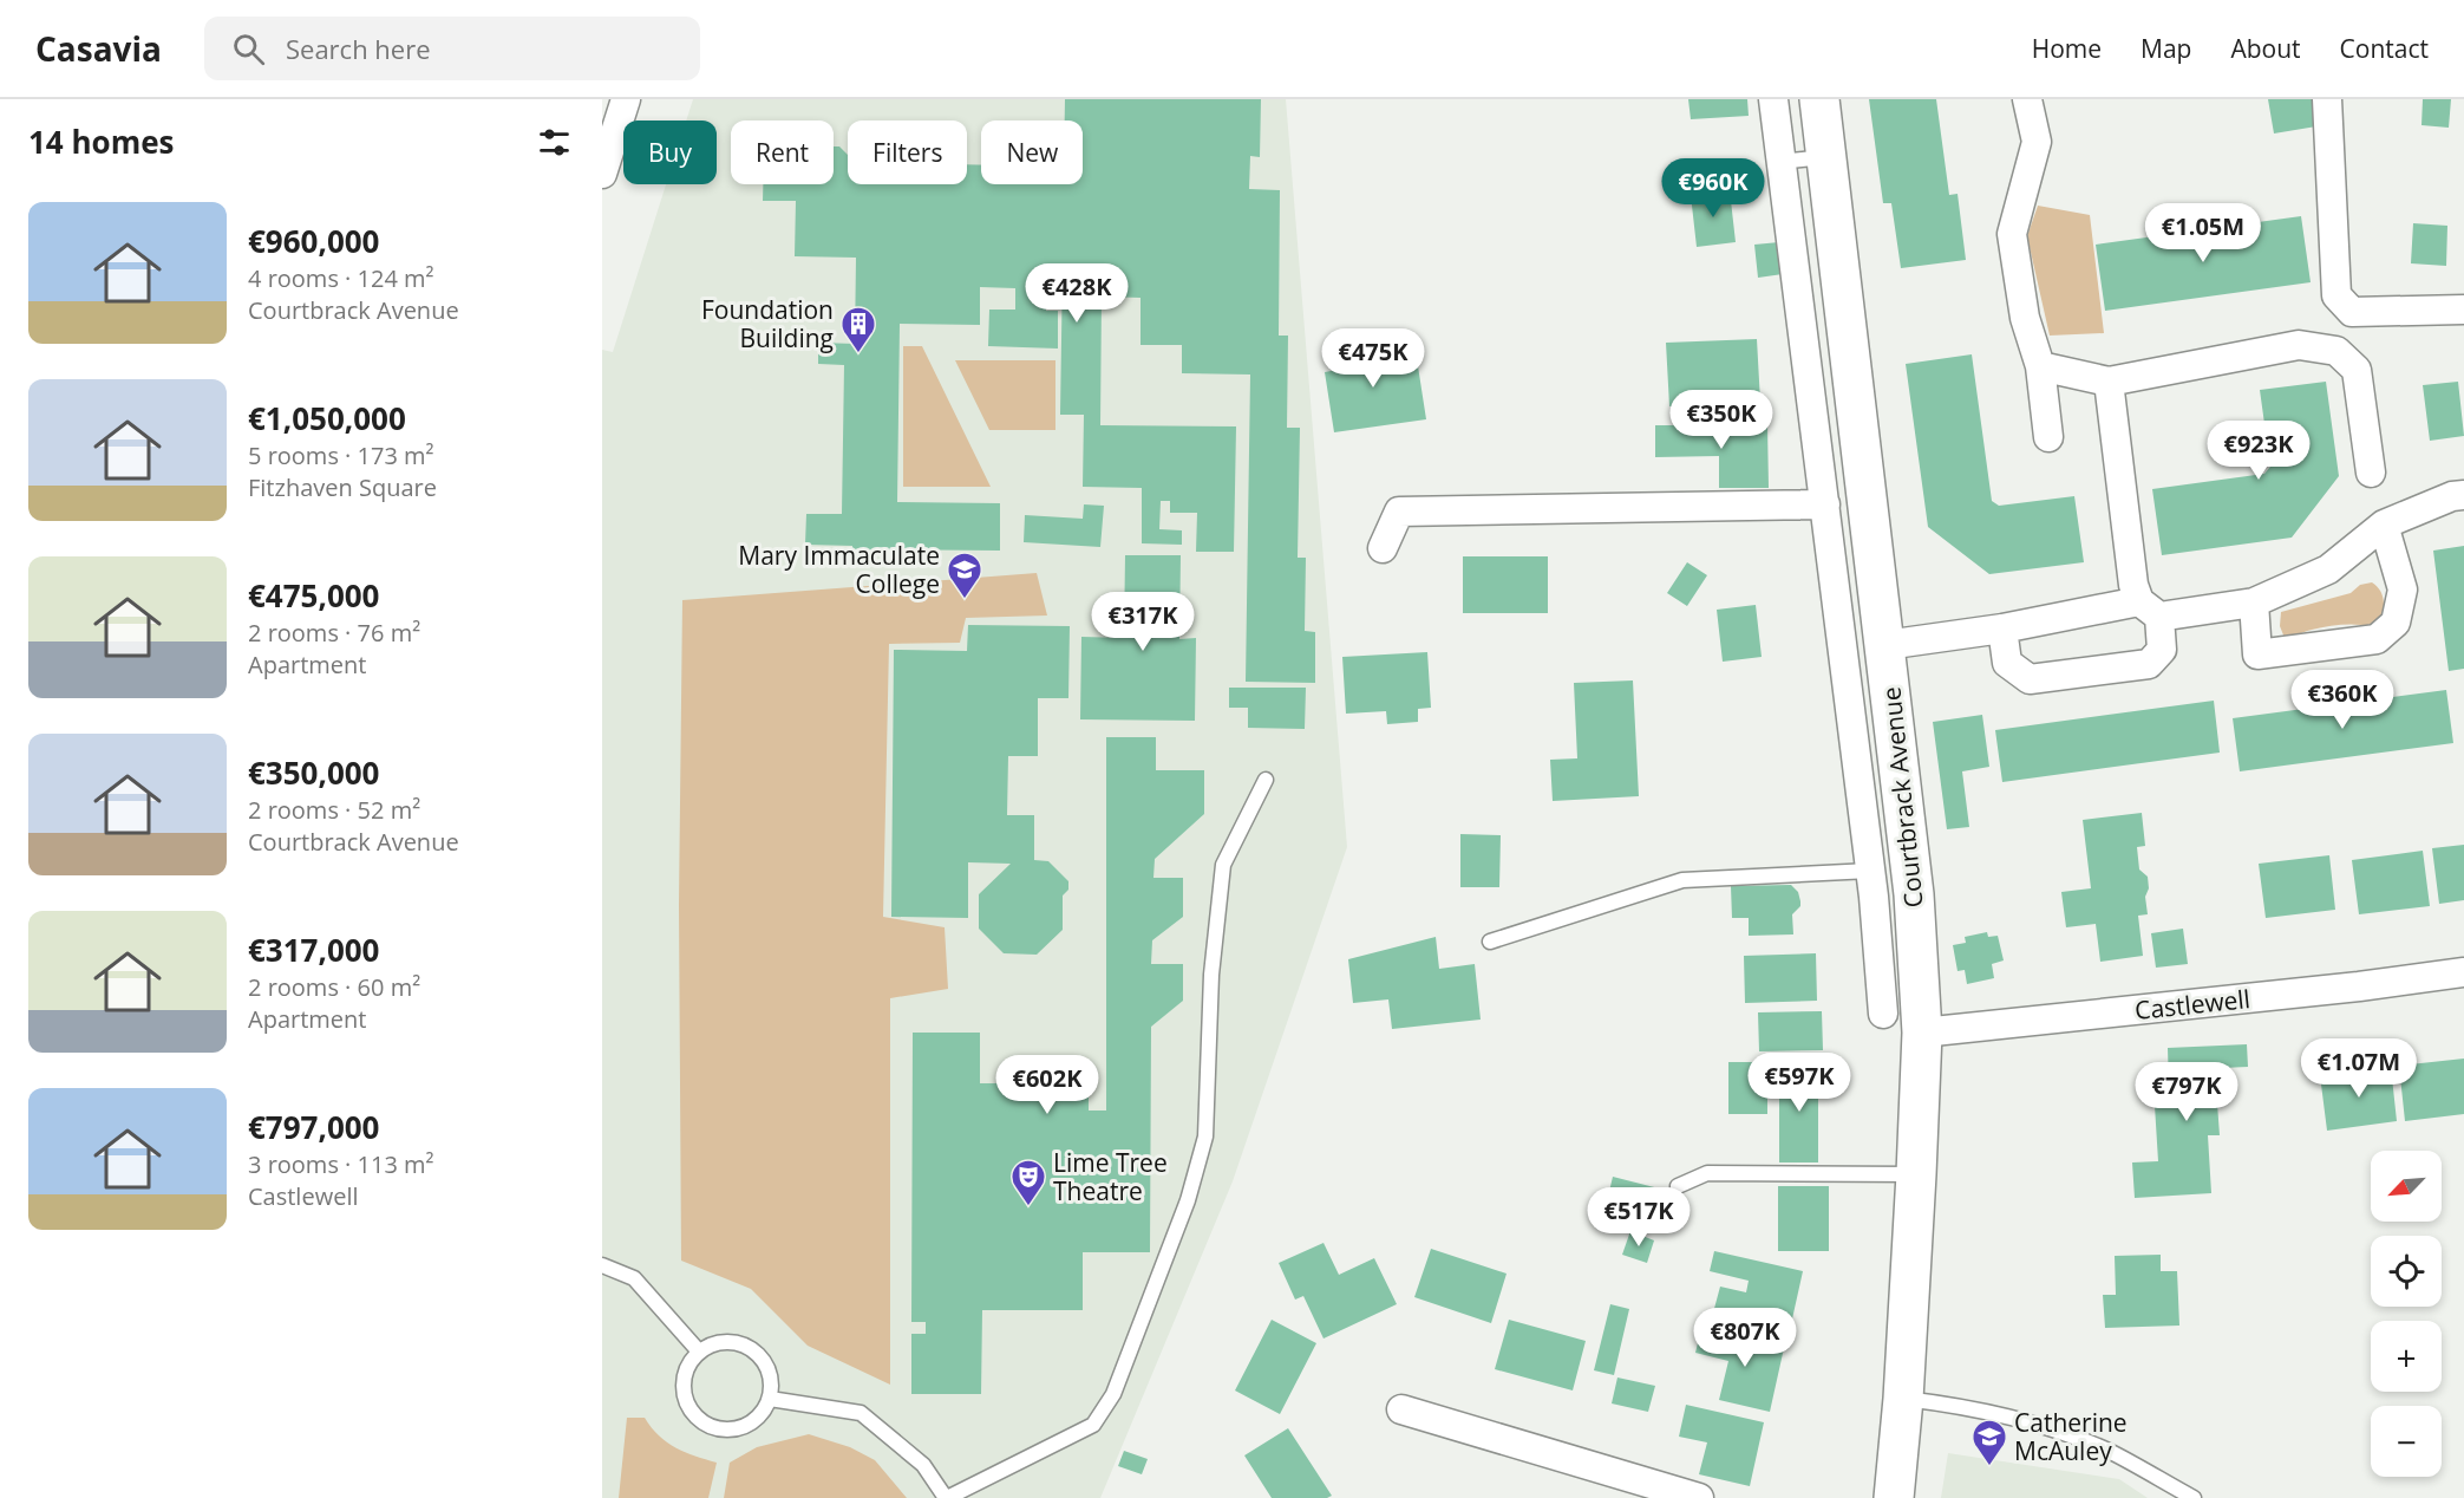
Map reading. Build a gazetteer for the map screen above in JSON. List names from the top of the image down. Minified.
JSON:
{"streets":{"street":["Courtbrack Avenue","Castlewell"]},"crossings":[["Courtbrack Avenue","Castlewell"]],"places":{"building":["Foundation Building"],"school or university":["Mary Immaculate College","Catherine McAuley"],"theatre":["Lime Tree Theatre"]},"north":"bottom left","page":{"header":"Casavia","search":"Search here","nav":["Home","Map","About","Contact"],"heading":"14 homes","chip":["Buy","Rent","Filters","New"],"price":["€960K","€1.05M","€428K","€475K","€350K","€923K","€317K","€360K","€1.07M","€597K","€602K","€797K","€517K","€807K"],"list":[{"name":"€960,000","note":"4 rooms · 124 m² · Courtbrack Avenue"},{"name":"€1,050,000","note":"5 rooms · 173 m² · Fitzhaven Square"},{"name":"€475,000","note":"2 rooms · 76 m² · Apartment"},{"name":"€350,000","note":"2 rooms · 52 m² · Courtbrack Avenue"},{"name":"€317,000","note":"2 rooms · 60 m² · Apartment"},{"name":"€797,000","note":"3 rooms · 113 m² · Castlewell"}],"map_buttons":["+","−"]}}
